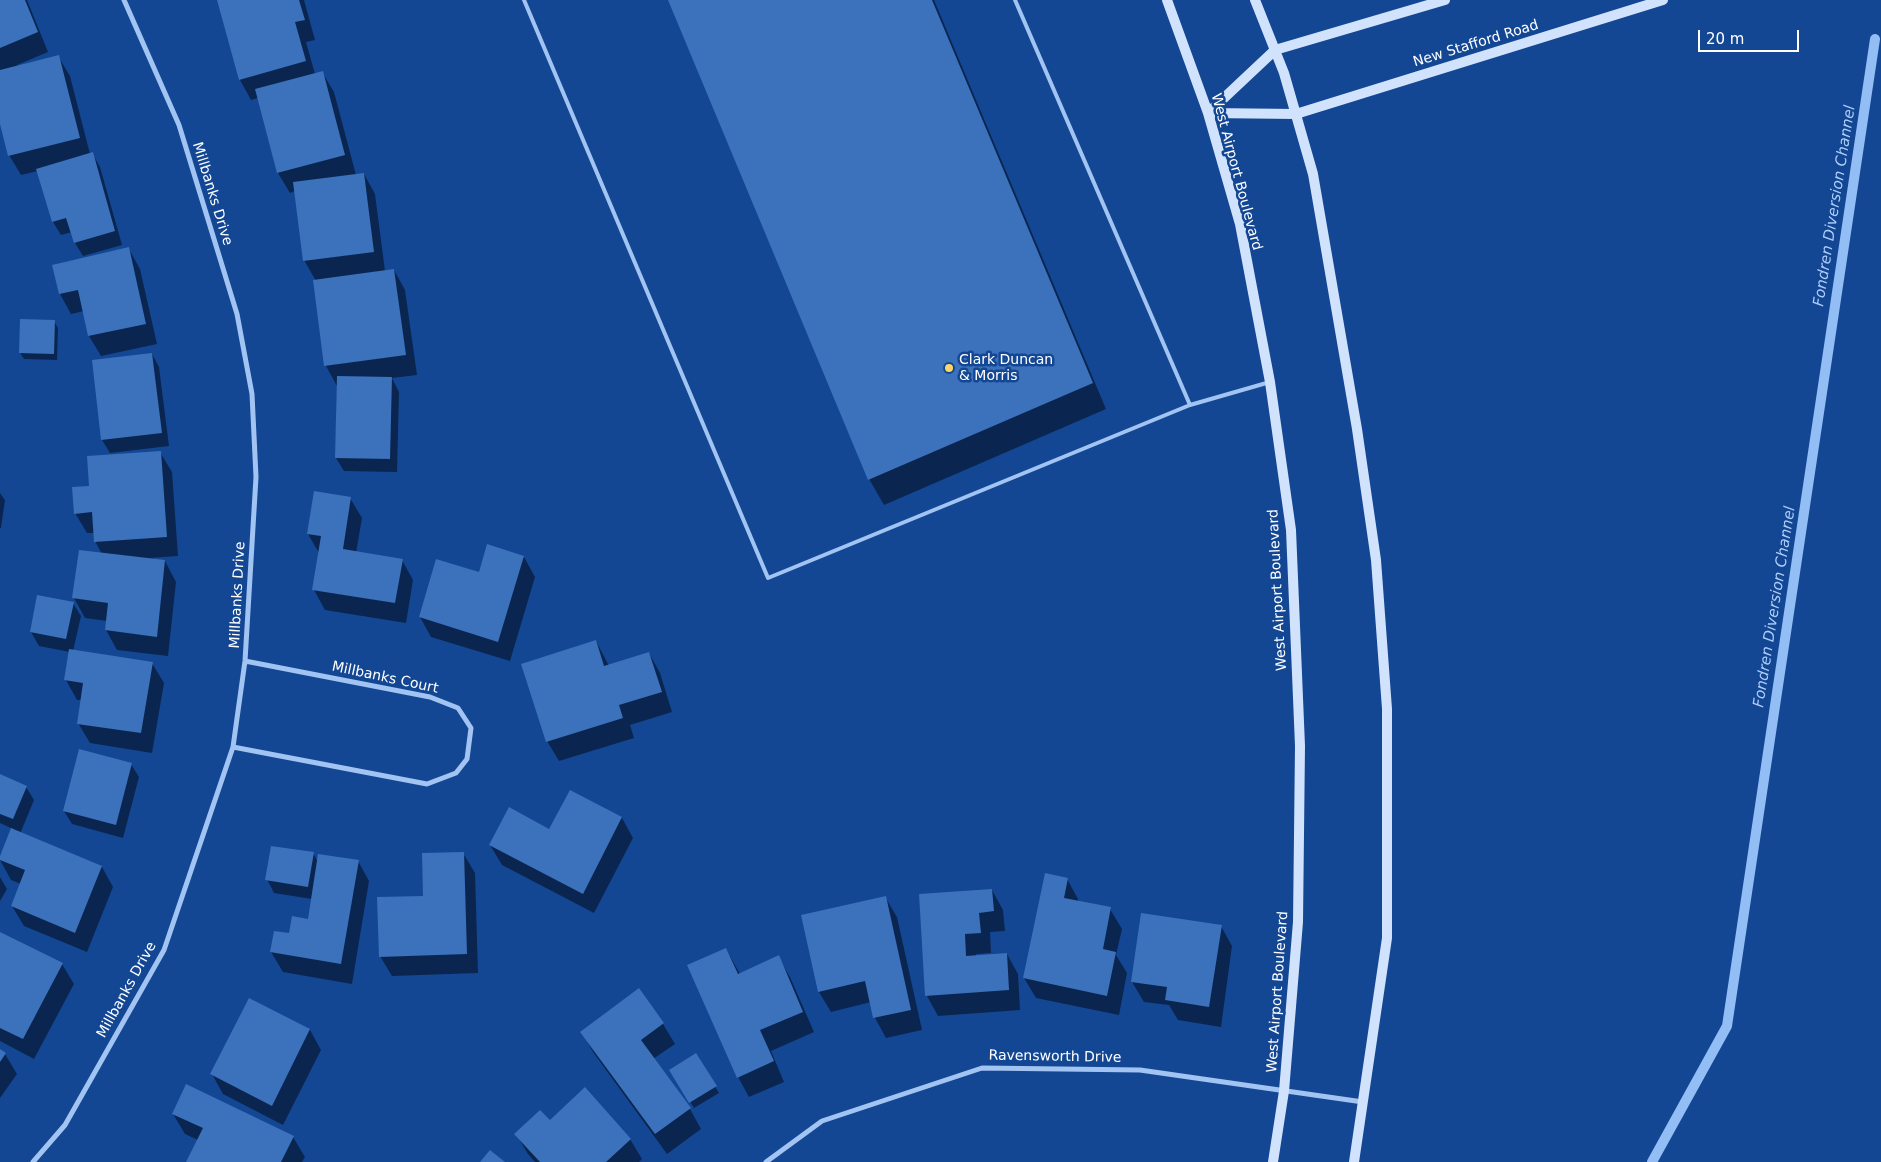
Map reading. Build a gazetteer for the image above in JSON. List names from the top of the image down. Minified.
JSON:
{"streets":{"main road":["New Stafford Road","West Airport Boulevard"],"street":["Millbanks Drive","Millbanks Court","Ravensworth Drive"]},"crossings":[["New Stafford Road","West Airport Boulevard"],["West Airport Boulevard","Ravensworth Drive"],["Millbanks Drive","Millbanks Court"]],"water":["Fondren Diversion Channel"],"places":["Clark Duncan & Morris"],"scale_bar":"20 m"}
